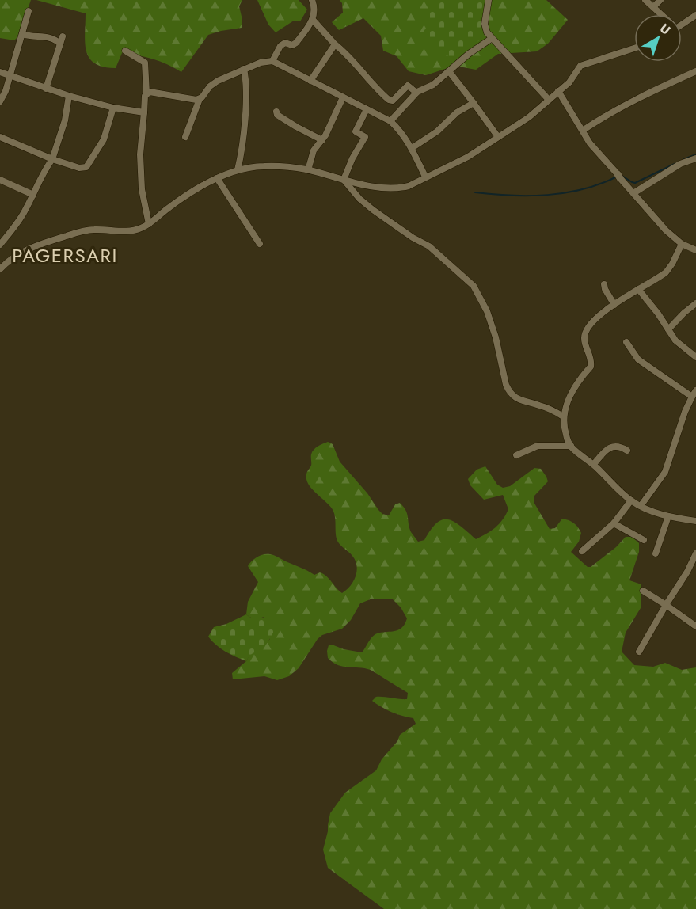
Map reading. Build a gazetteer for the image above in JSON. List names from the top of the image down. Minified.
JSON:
{"districts":["PAGERSARI"],"north":"top right"}
